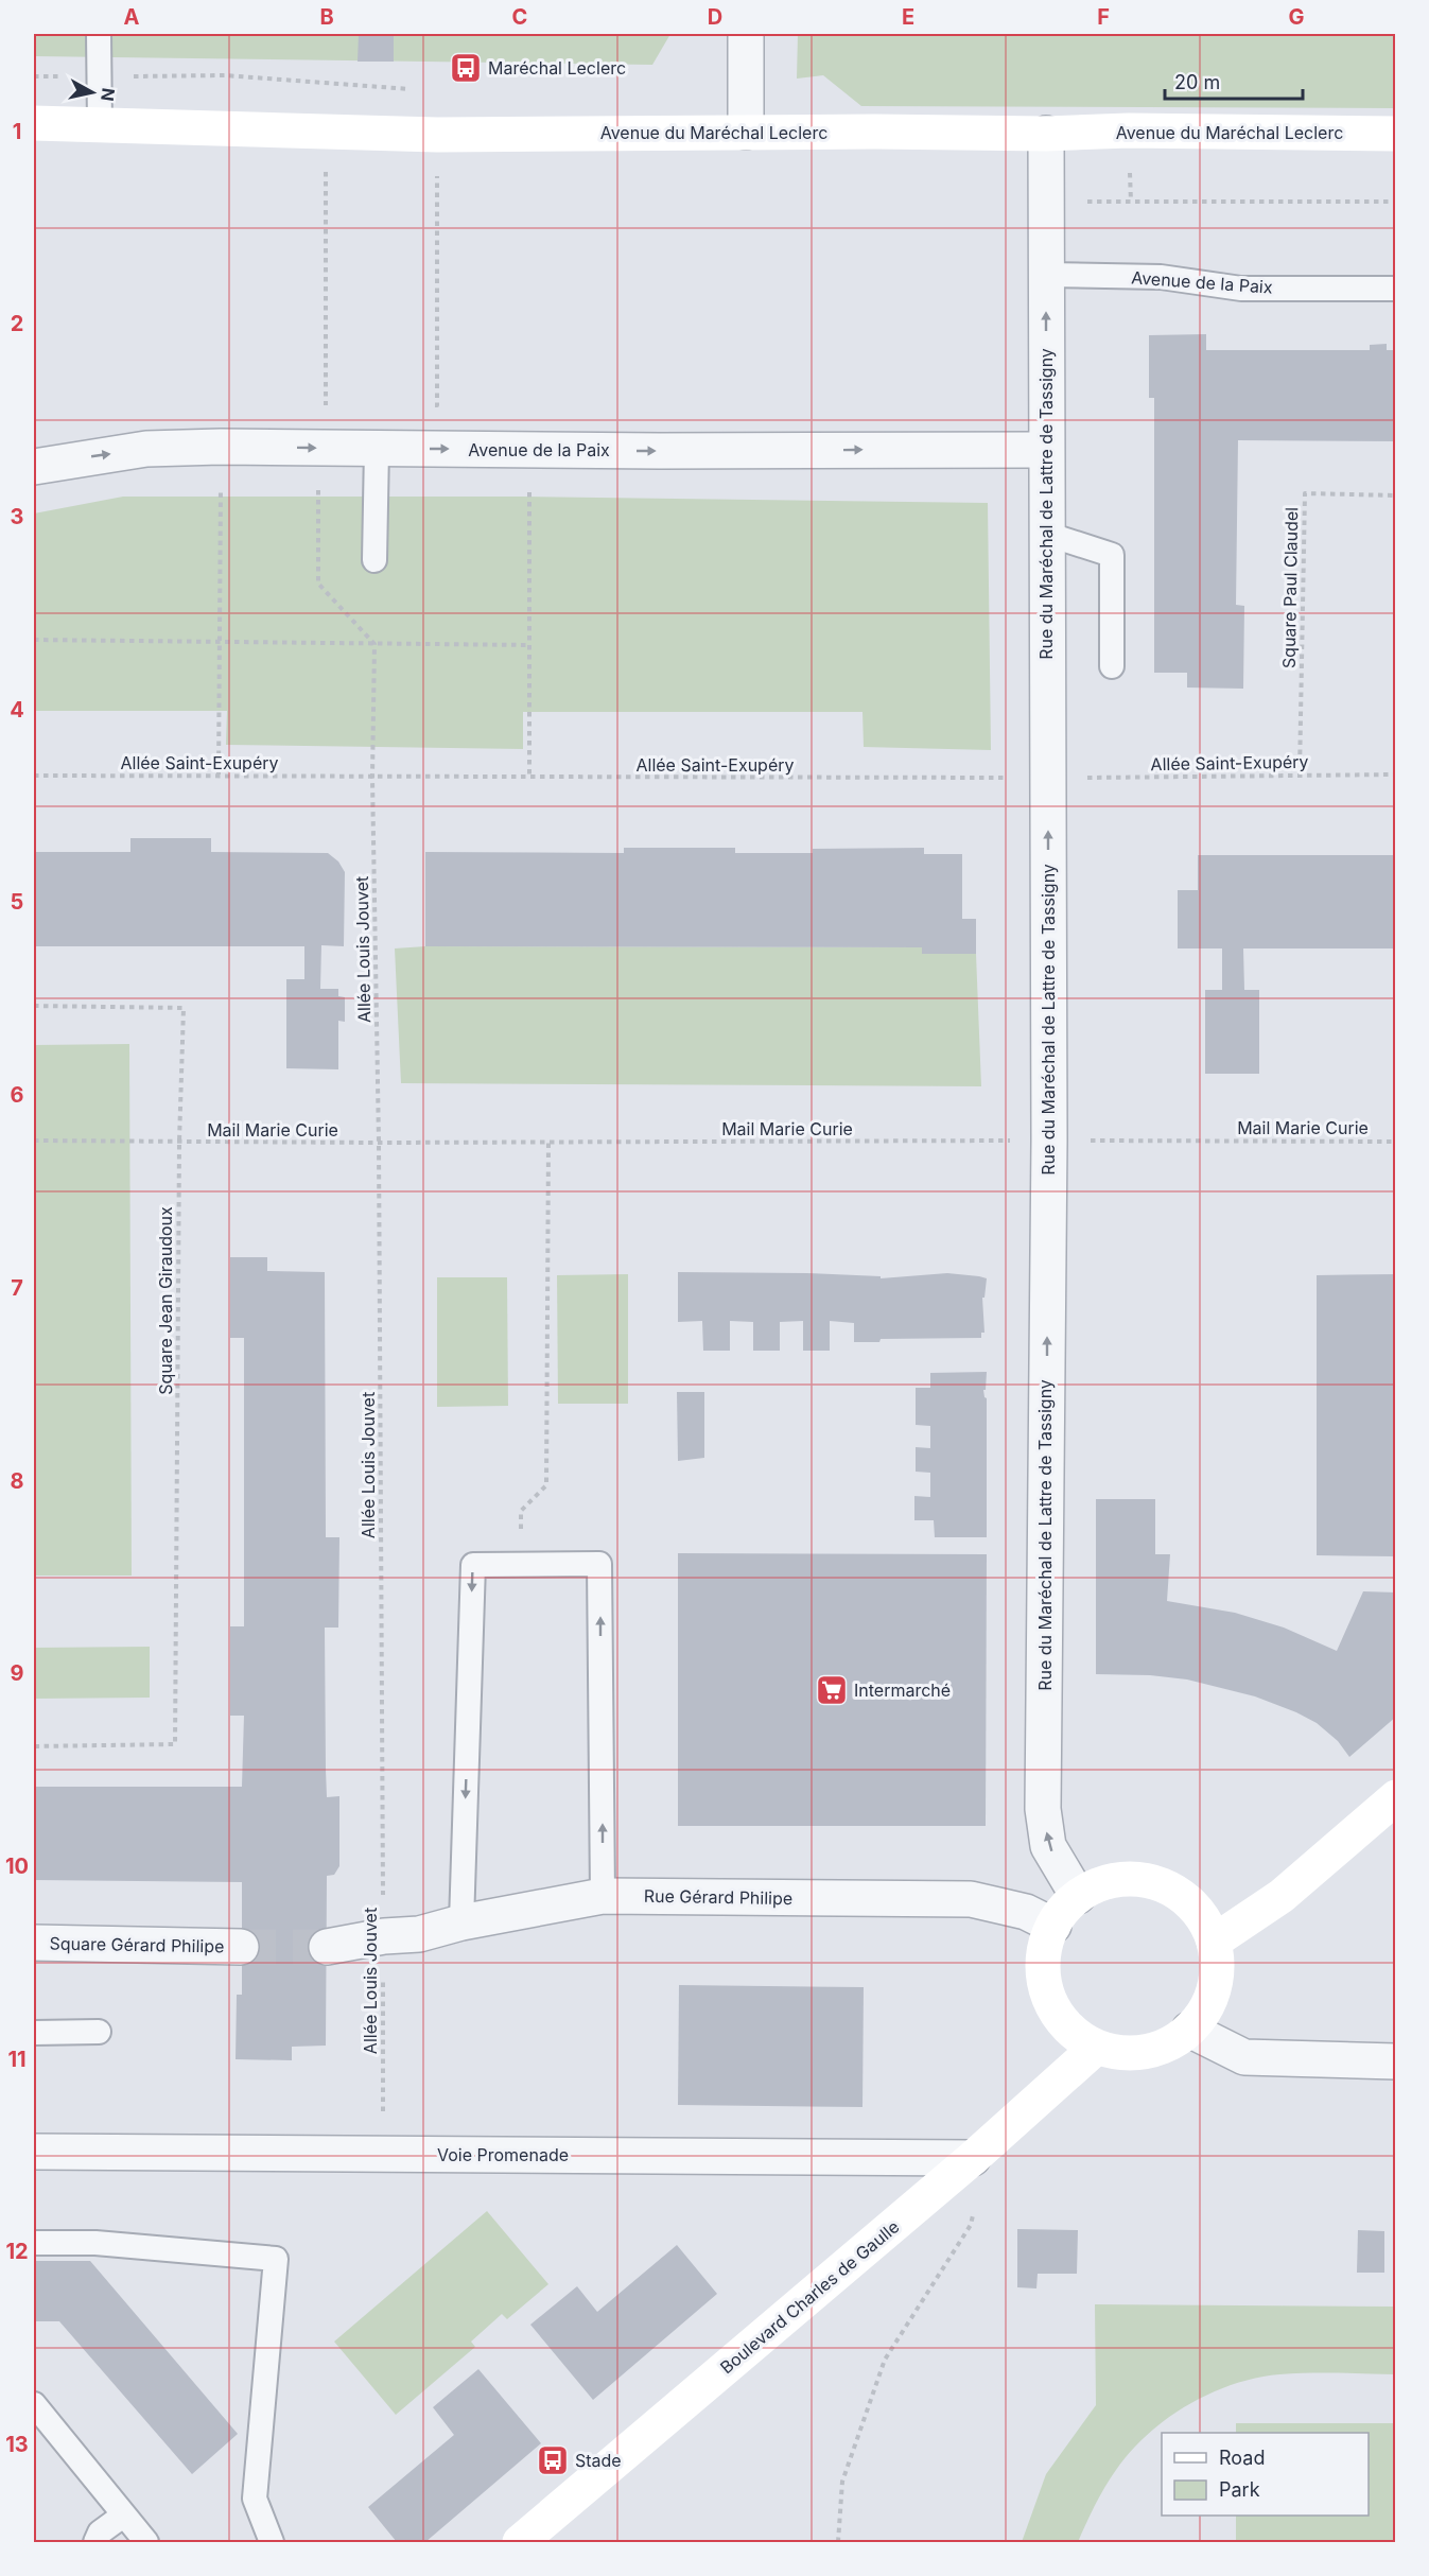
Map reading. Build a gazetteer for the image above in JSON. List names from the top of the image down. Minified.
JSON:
{"streets":{"main road":["Avenue du Maréchal Leclerc","Boulevard Charles de Gaulle"],"street":["Avenue de la Paix","Rue du Maréchal de Lattre de Tassigny","Rue Gérard Philipe","Square Gérard Philipe","Voie Promenade"],"path":["Square Paul Claudel","Allée Saint-Exupéry","Allée Louis Jouvet","Mail Marie Curie","Square Jean Giraudoux"]},"crossings":[["Avenue du Maréchal Leclerc","Rue du Maréchal de Lattre de Tassigny"],["Avenue de la Paix","Rue du Maréchal de Lattre de Tassigny"],["Rue du Maréchal de Lattre de Tassigny","Allée Saint-Exupéry"],["Rue du Maréchal de Lattre de Tassigny","Mail Marie Curie"],["Rue du Maréchal de Lattre de Tassigny","Rue Gérard Philipe"],["Rue du Maréchal de Lattre de Tassigny","Boulevard Charles de Gaulle"],["Square Paul Claudel","Allée Saint-Exupéry"],["Allée Saint-Exupéry","Allée Louis Jouvet"],["Allée Louis Jouvet","Mail Marie Curie"],["Allée Louis Jouvet","Rue Gérard Philipe"],["Allée Louis Jouvet","Voie Promenade"],["Mail Marie Curie","Square Jean Giraudoux"],["Rue Gérard Philipe","Boulevard Charles de Gaulle"],["Voie Promenade","Boulevard Charles de Gaulle"]],"one_way":["Avenue de la Paix","Rue du Maréchal de Lattre de Tassigny"],"places":{"bus stop":["Maréchal Leclerc","Stade"],"supermarket":["Intermarché"]},"legend":["Road","Park"],"scale_bar":"20 m","north":"right","grid":{"columns":["A","B","C","D","E","F","G"],"rows":["1","2","3","4","5","6","7","8","9","10","11","12","13"]}}
